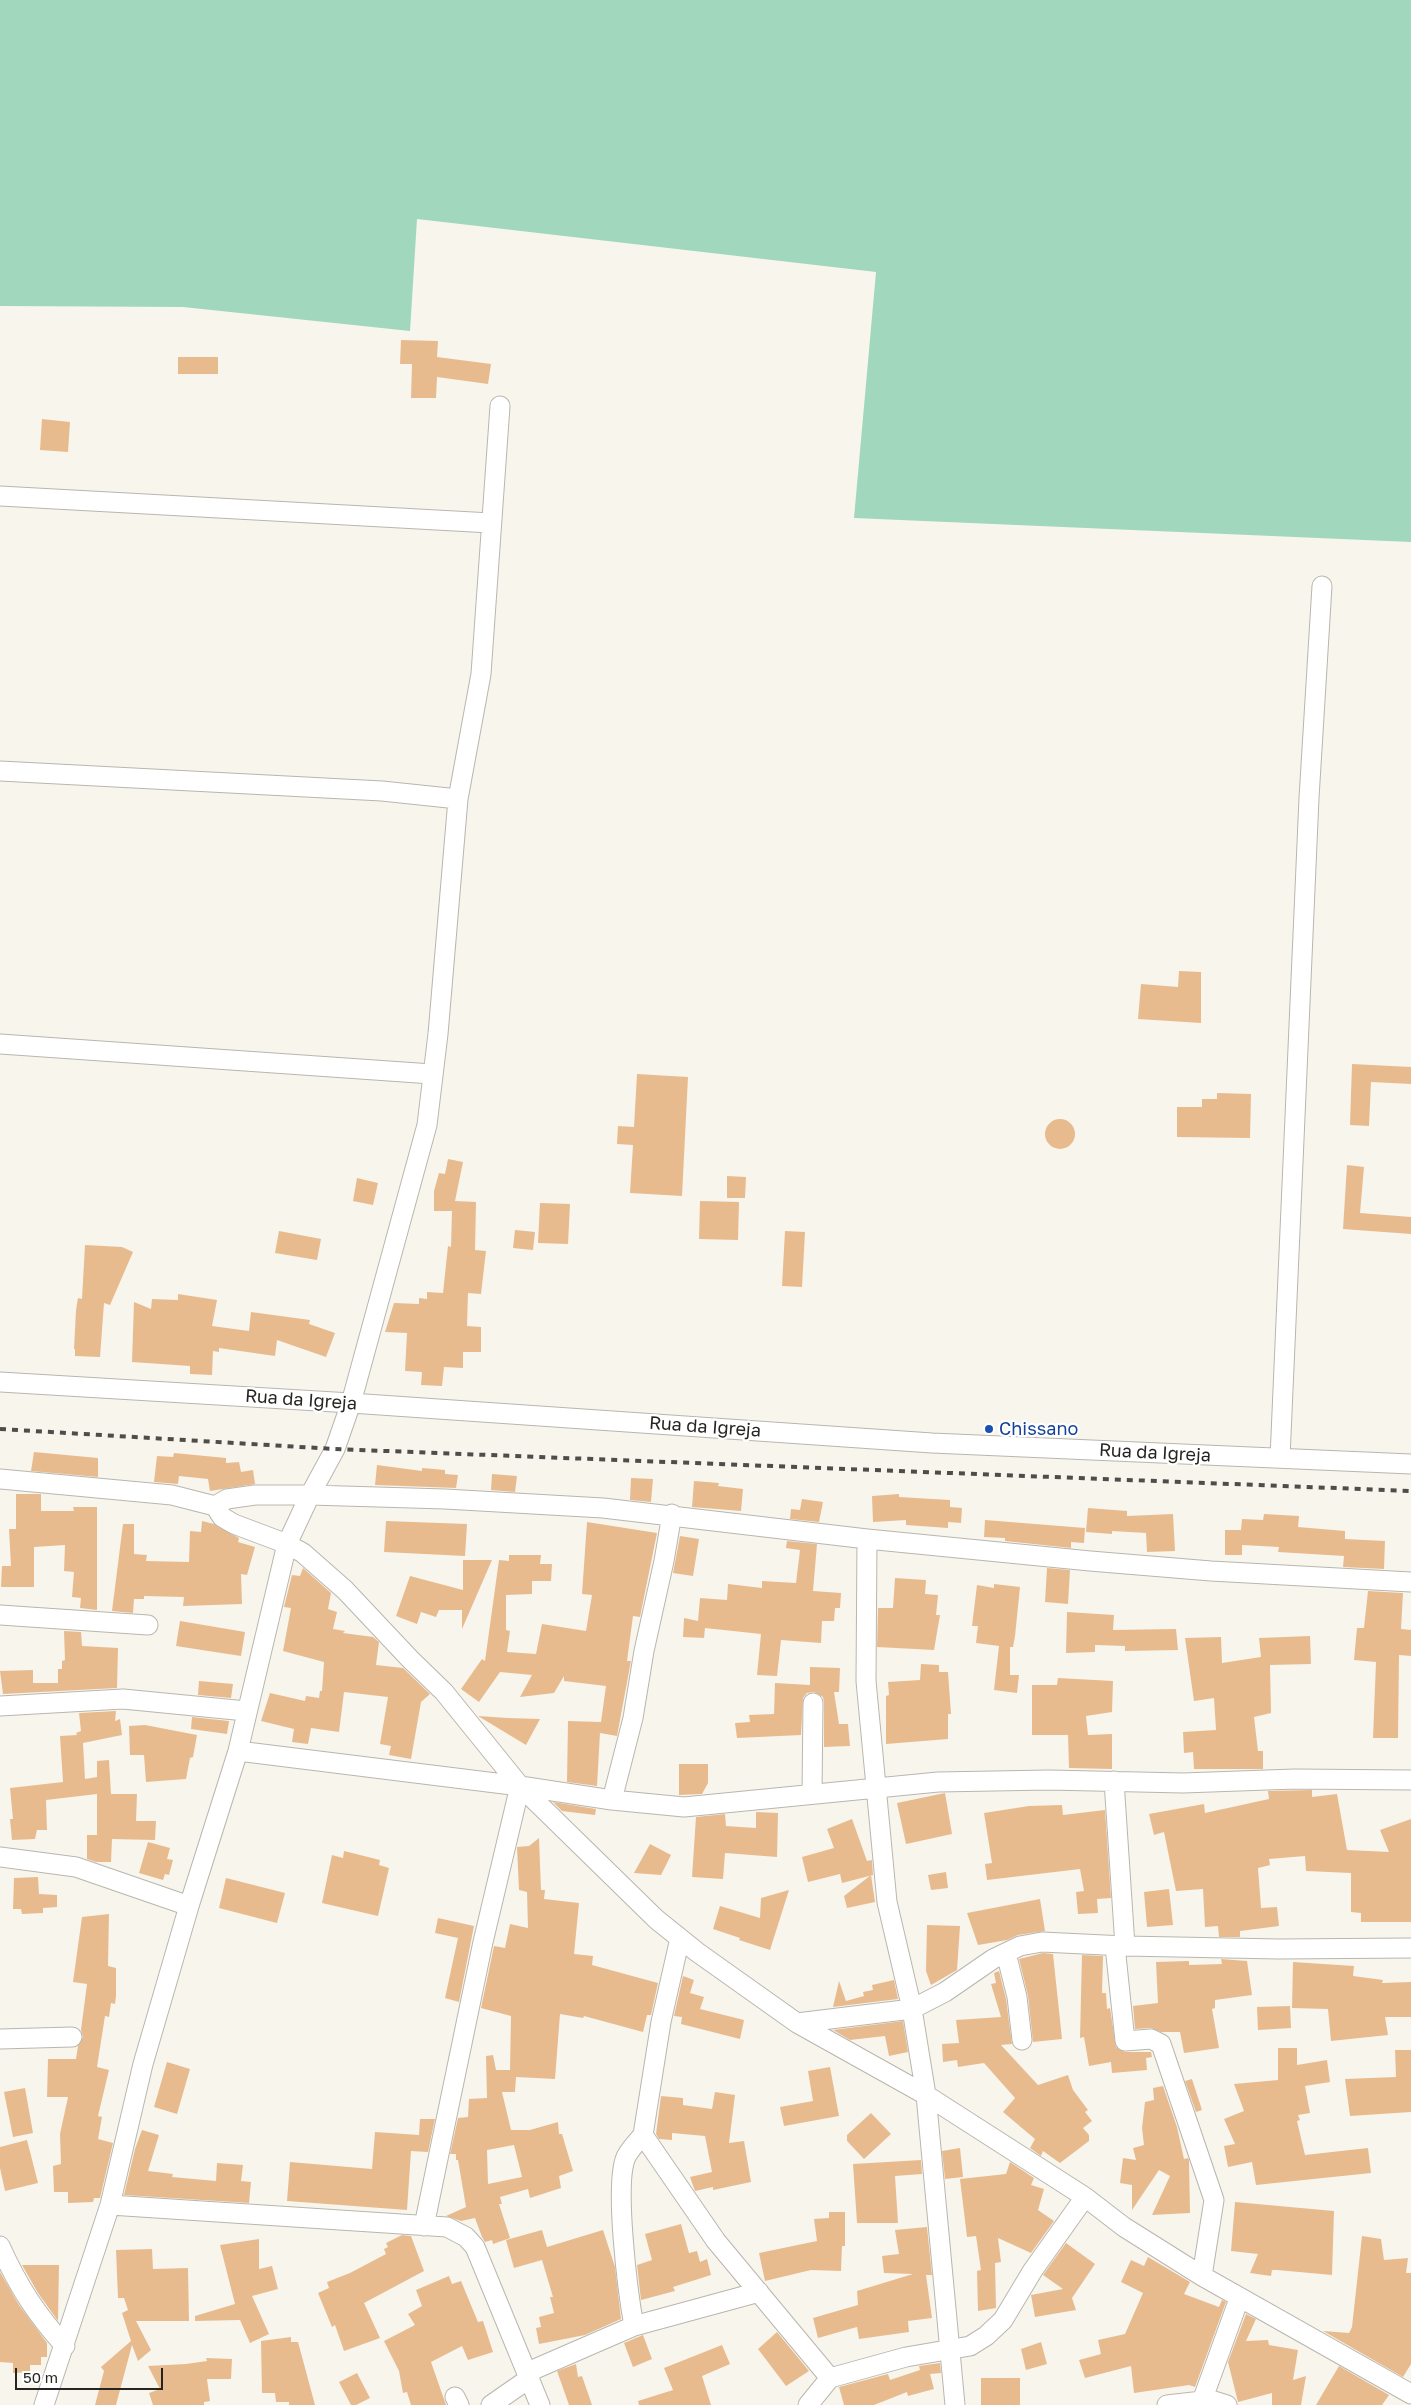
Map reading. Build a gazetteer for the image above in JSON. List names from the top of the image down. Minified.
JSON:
{"streets":{"street":["Rua da Igreja"]},"places":["Chissano"],"scale_bar":"50 m"}
